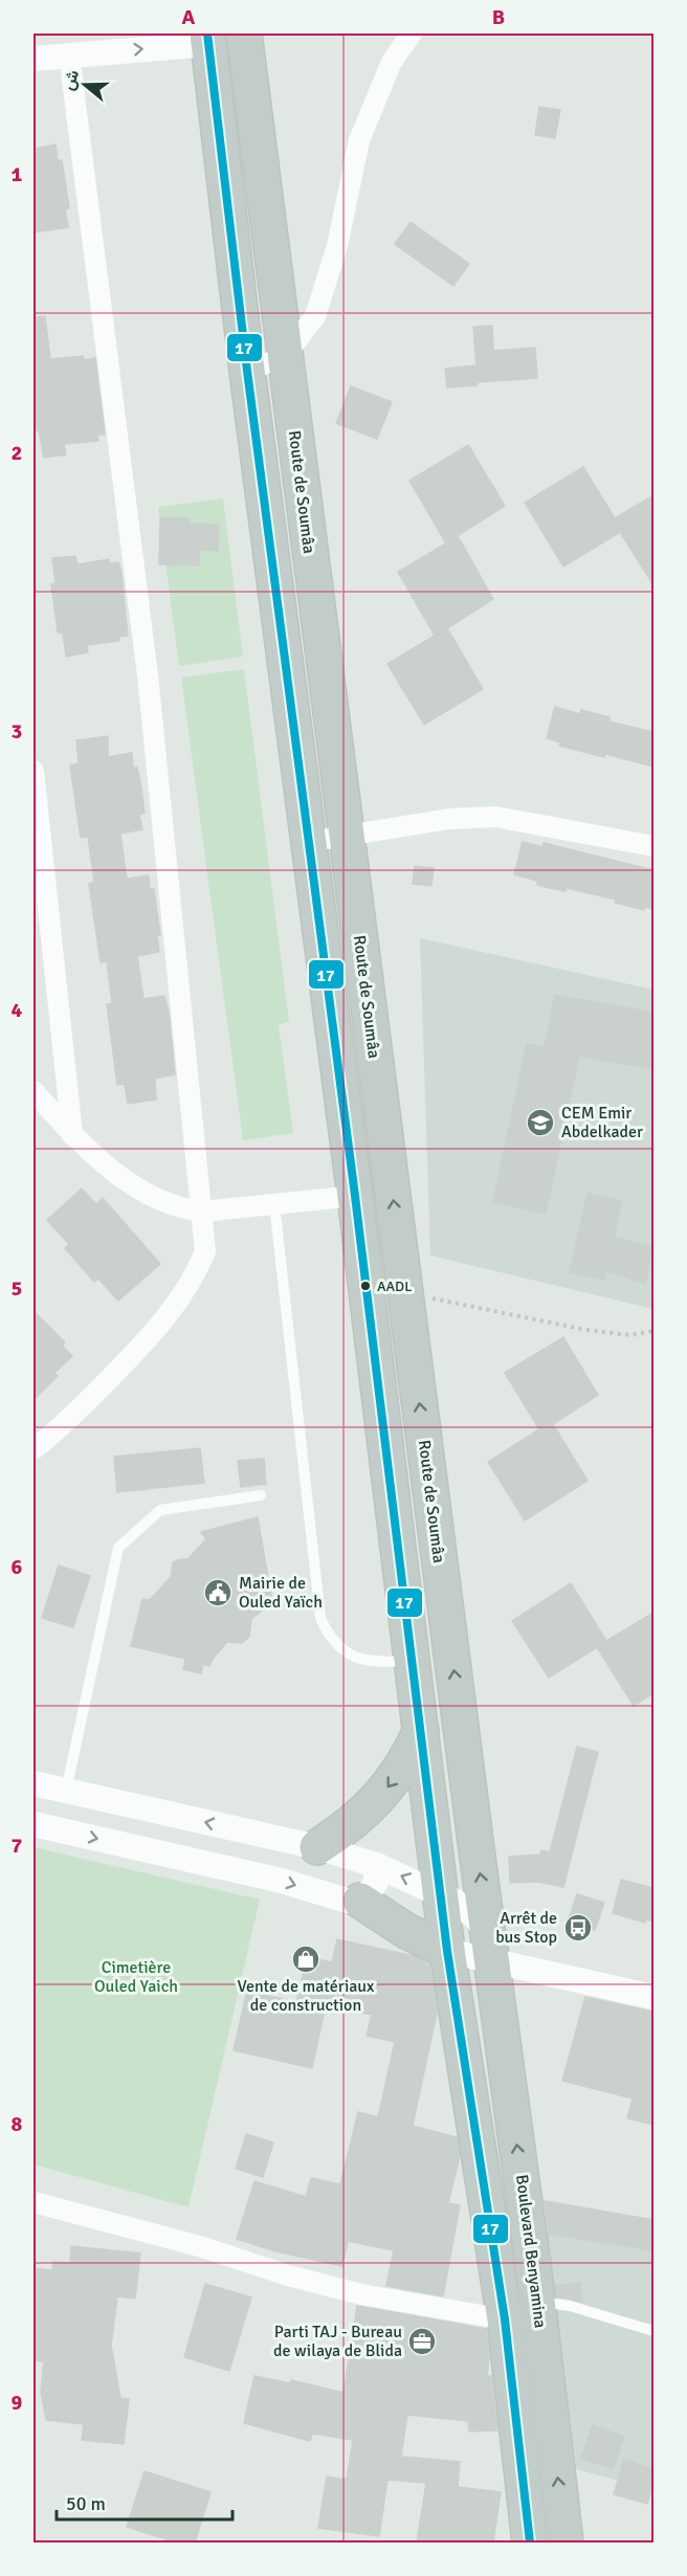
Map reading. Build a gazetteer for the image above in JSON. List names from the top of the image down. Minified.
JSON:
{"streets":{"highway":["Route de Soumâa","Boulevard Benyamina"]},"crossings":[["Route de Soumâa","Boulevard Benyamina"]],"parks":["Cimetière Ouled Yaich"],"places":{"school or university":["CEM Emir Abdelkader"],"other":["AADL"],"public building":["Mairie de Ouled Yaïch"],"bus stop":["Arrêt de bus Stop"],"shop":["Vente de matériaux de construction"],"office":["Parti TAJ - Bureau de wilaya de Blida"]},"lines":["transit line 17"],"scale_bar":"50 m","north":"left","grid":{"columns":["A","B"],"rows":["1","2","3","4","5","6","7","8","9"]}}
